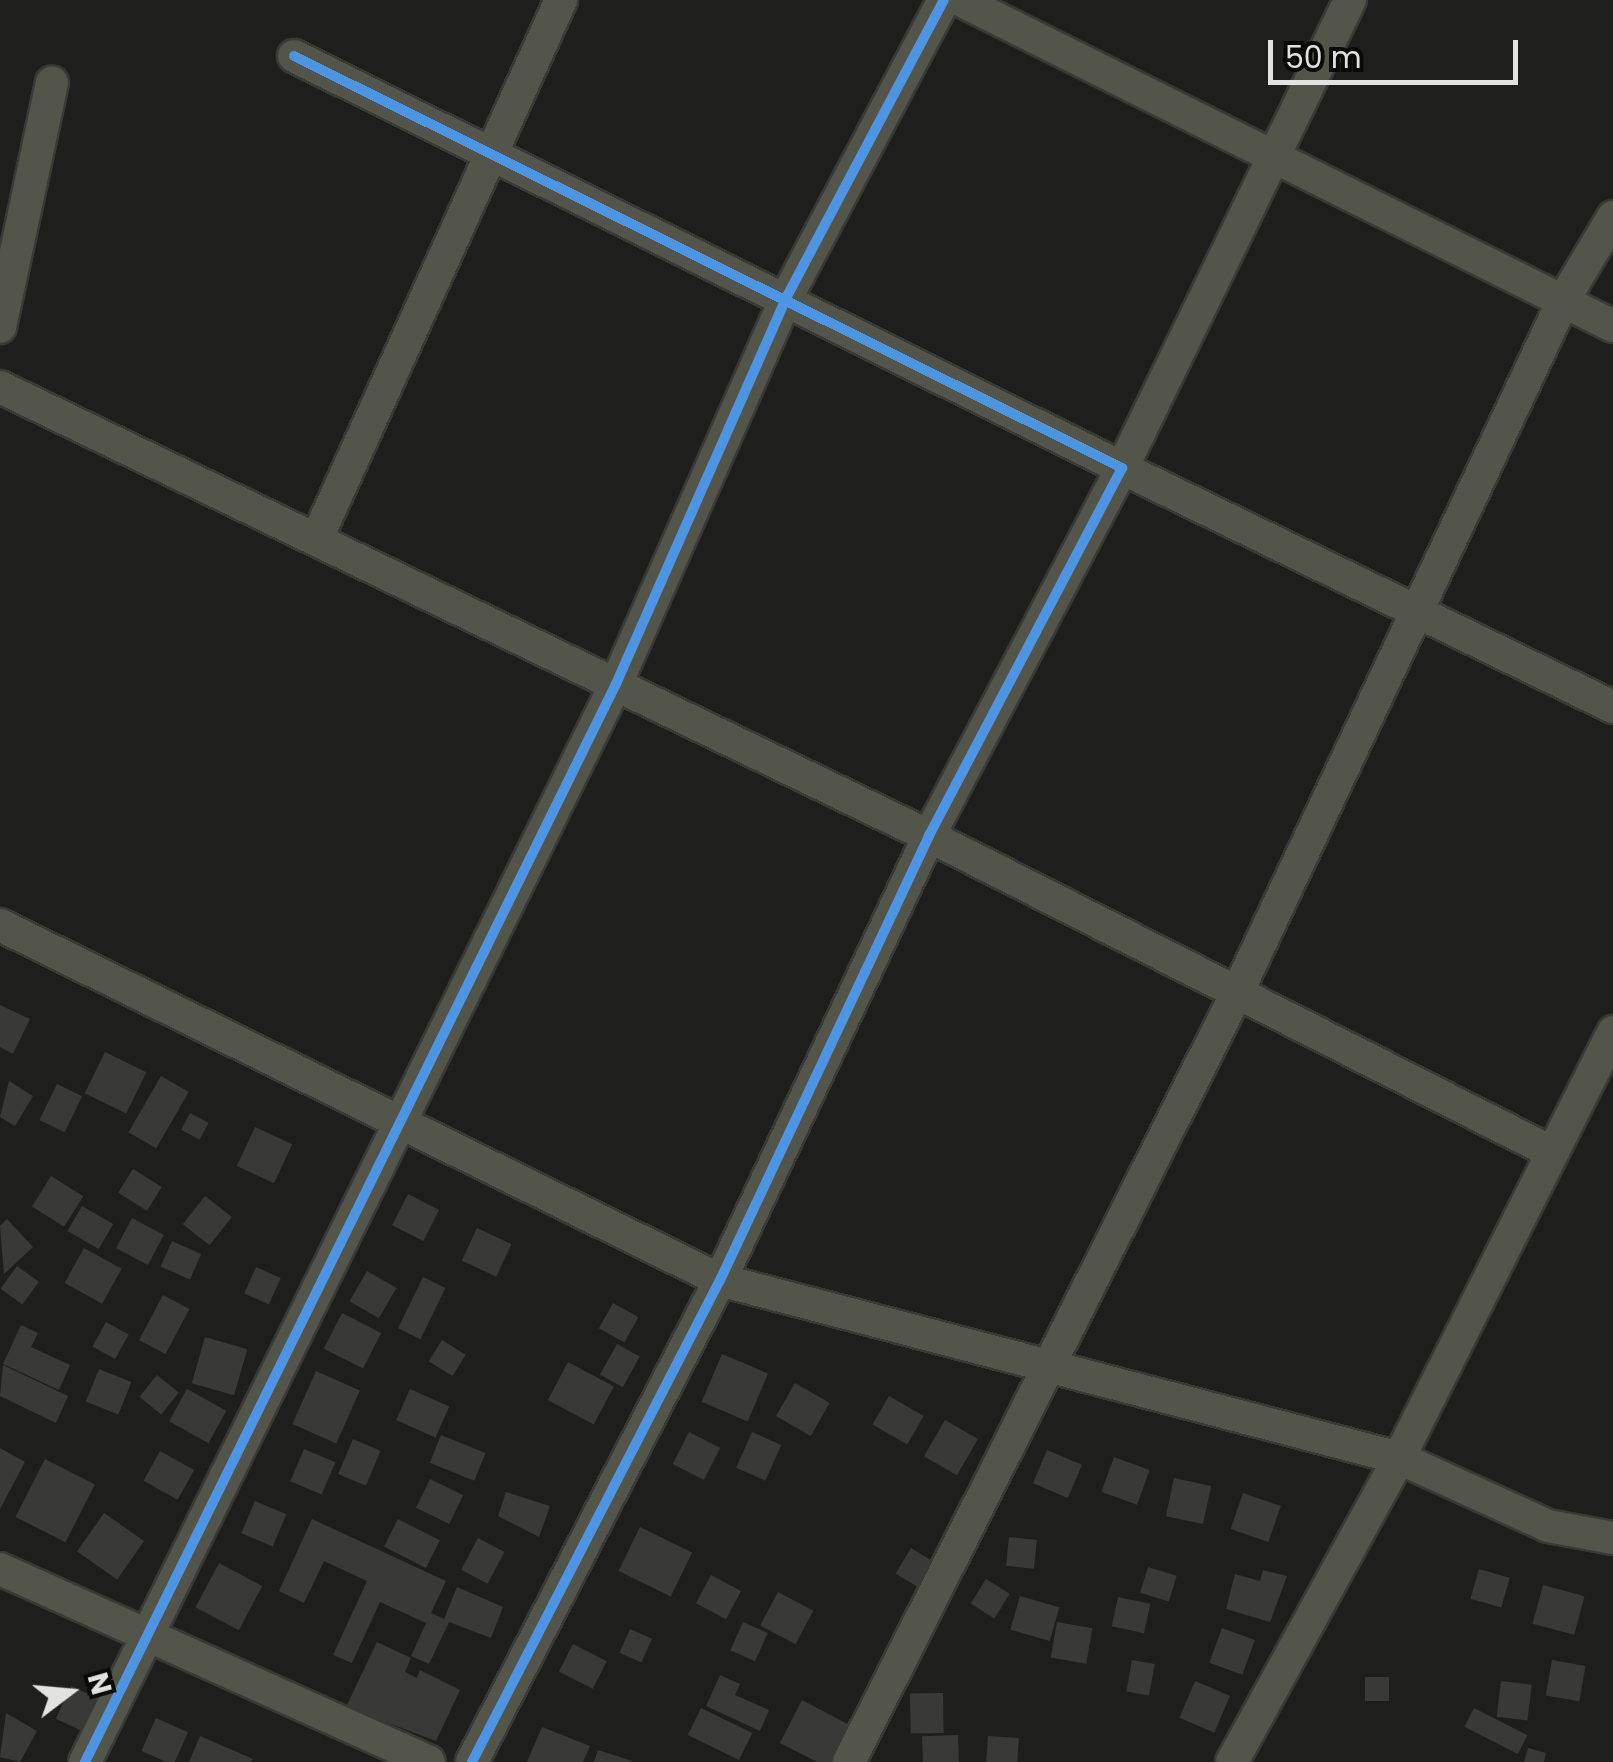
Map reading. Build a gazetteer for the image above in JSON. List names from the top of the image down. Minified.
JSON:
{"scale_bar":"50 m","north":"right"}
